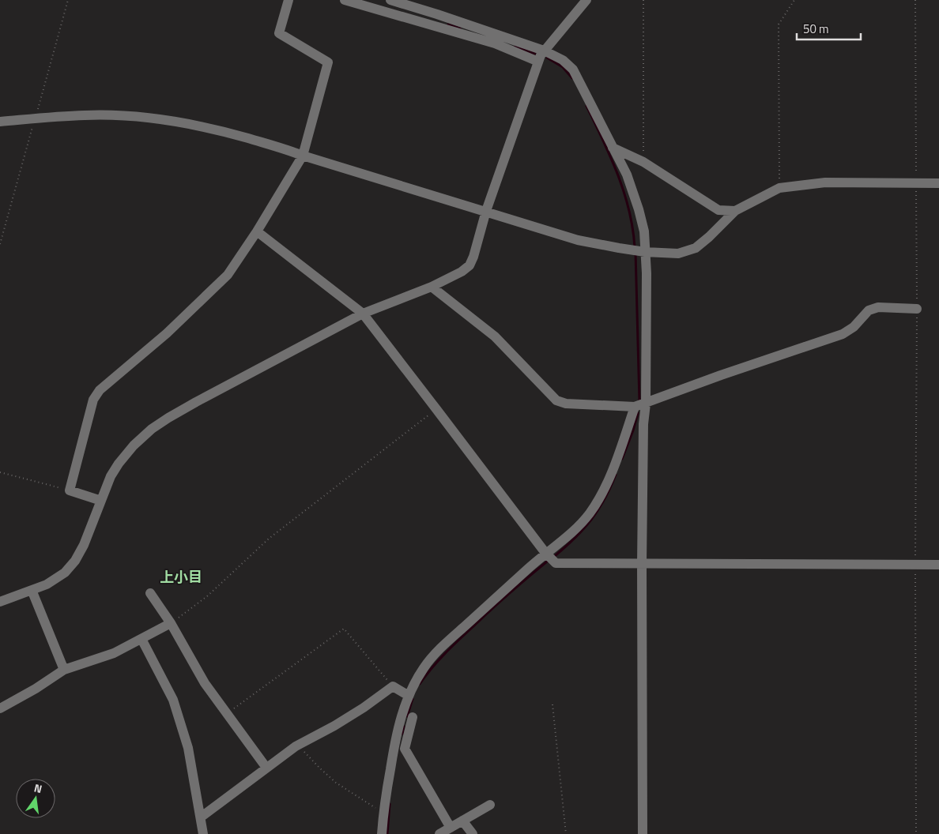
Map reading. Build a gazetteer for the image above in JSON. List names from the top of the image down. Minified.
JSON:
{"districts":["上小目"],"scale_bar":"50 m","north":"top"}
